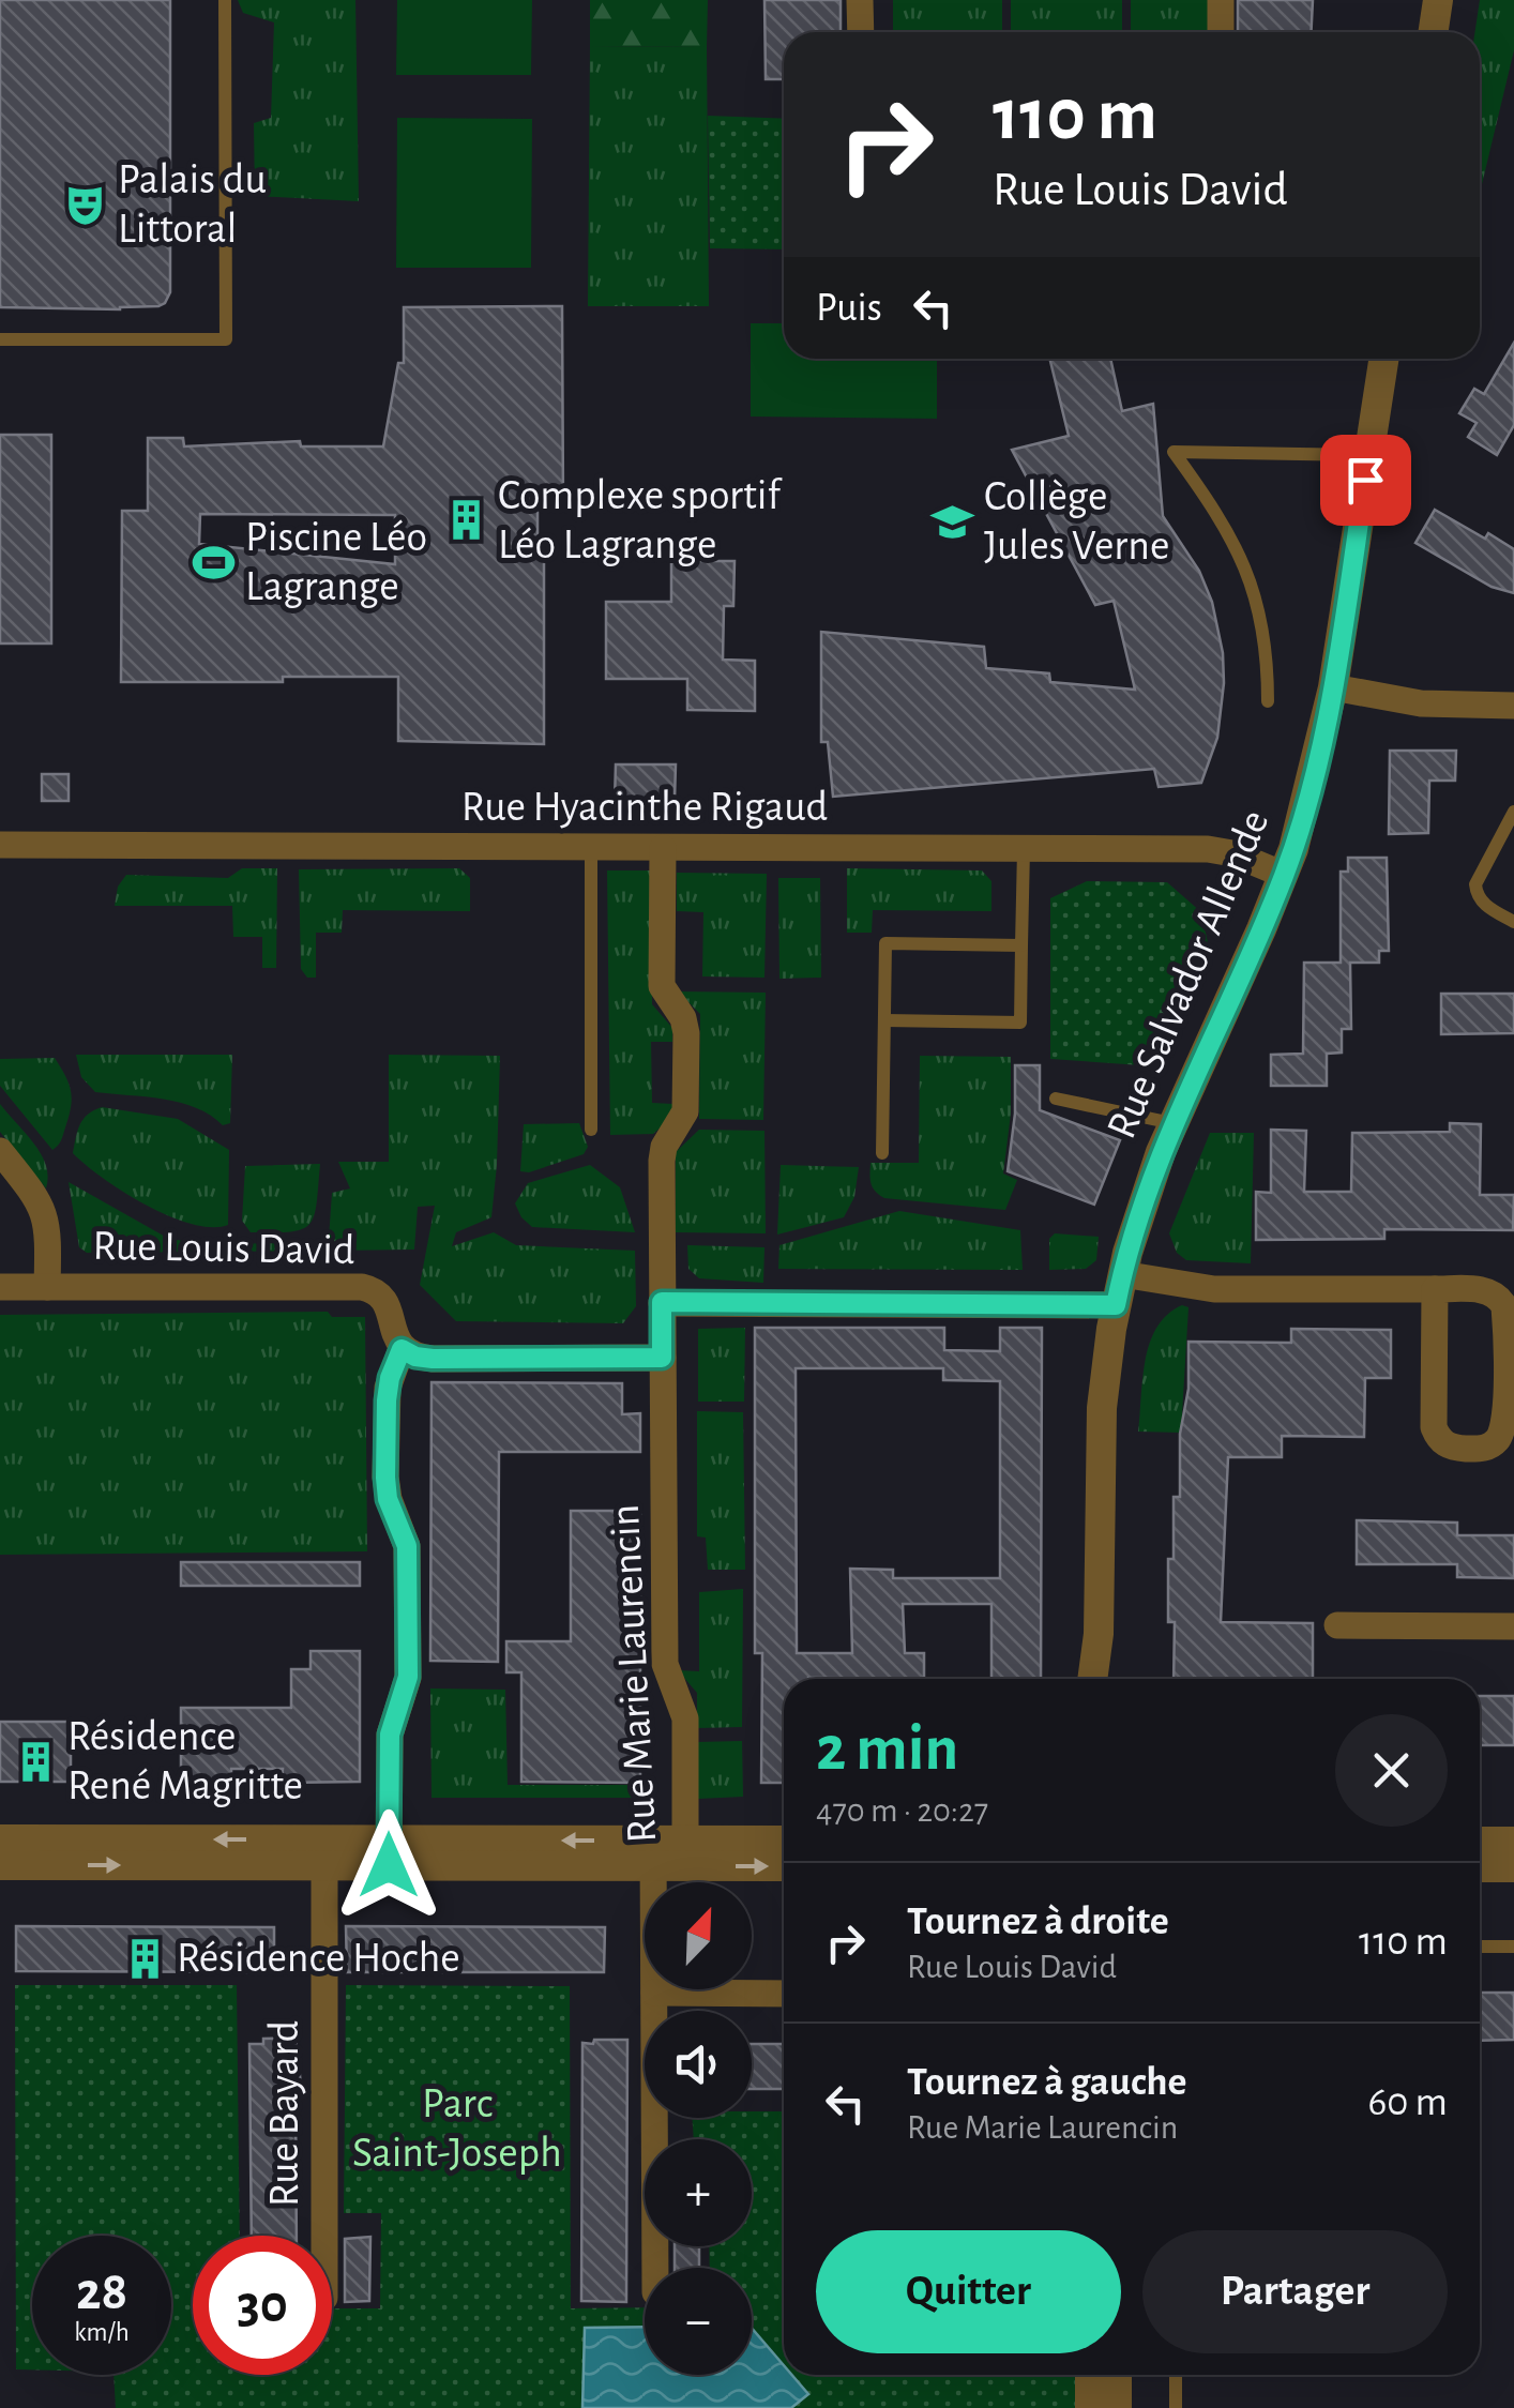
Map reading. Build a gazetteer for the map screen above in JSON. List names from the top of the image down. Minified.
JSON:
{"streets":{"street":["Rue Hyacinthe Rigaud","Rue Salvador Allende","Rue Louis David","Rue Marie Laurencin","Rue Bayard"]},"crossings":[["Rue Hyacinthe Rigaud","Rue Salvador Allende"],["Rue Hyacinthe Rigaud","Rue Marie Laurencin"]],"parks":["Parc Saint-Joseph"],"places":{"theatre":["Palais du Littoral"],"building":["Complexe sportif Léo Lagrange","Résidence René Magritte","Résidence Hoche"],"school or university":["Collège Jules Verne"],"sports":["Piscine Léo Lagrange"]},"north":"top right","page":{"turn":["110 m","Rue Louis David"],"then":"Puis","heading":["2 min","470 m · 20:27"],"list":[{"name":"Tournez à droite","note":"Rue Louis David","value":"110 m"},{"name":"Tournez à gauche","note":"Rue Marie Laurencin","value":"60 m"}],"map_buttons":["+","−"],"buttons":["Quitter","Partager"],"speed":"28 km/h","limit":"30"}}
